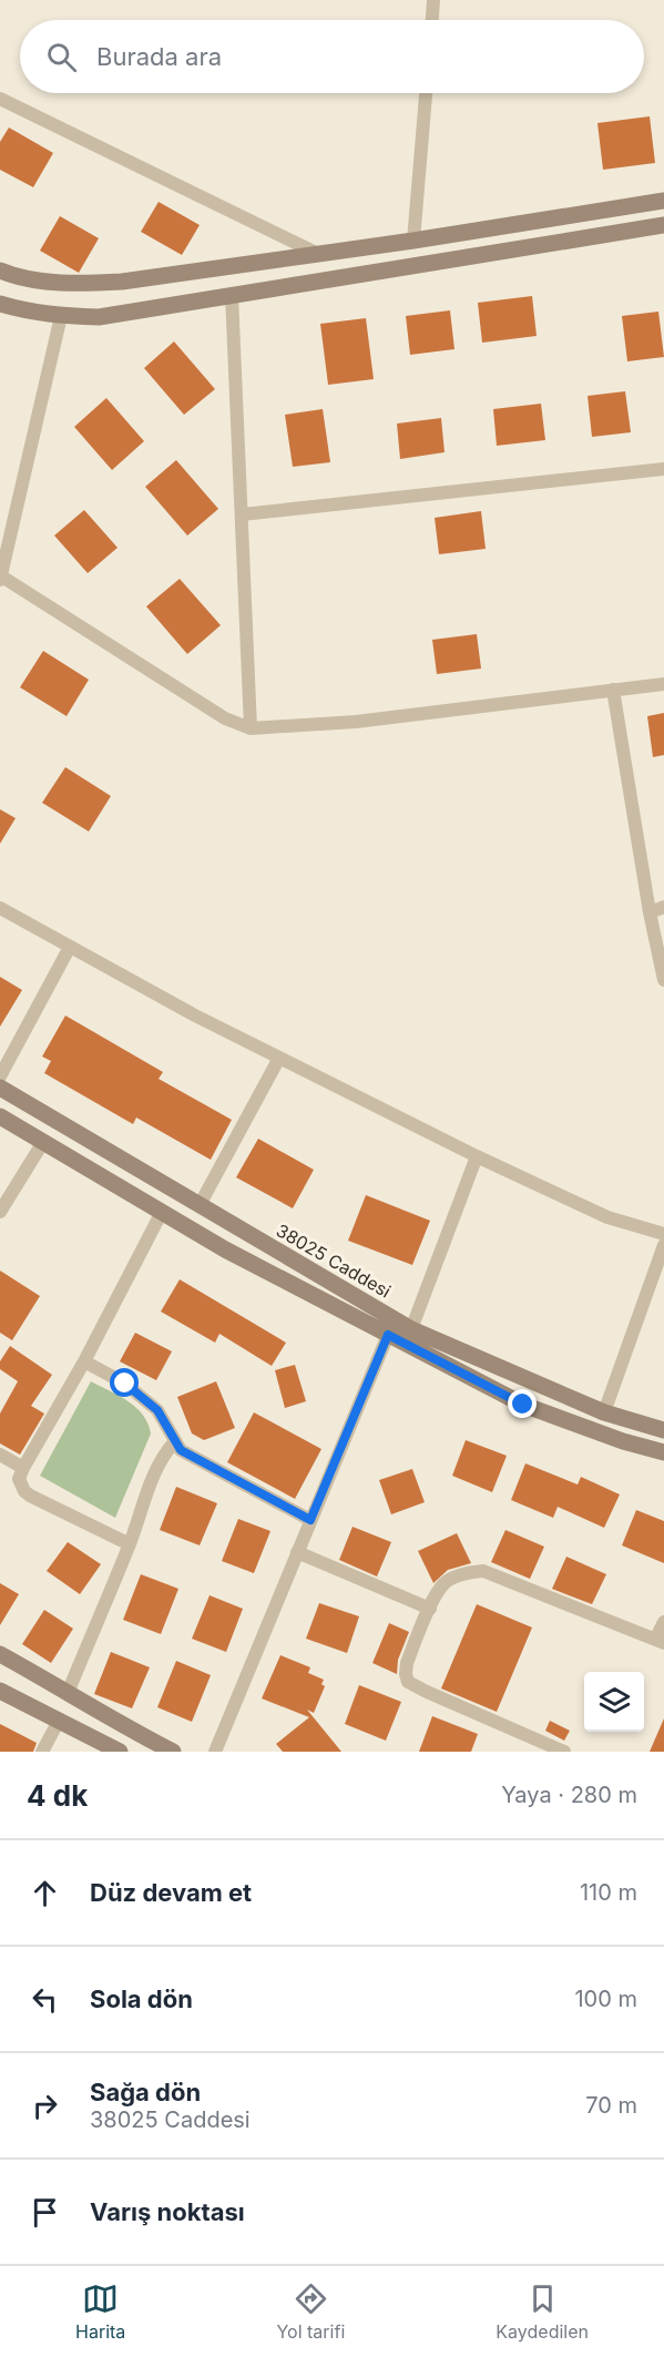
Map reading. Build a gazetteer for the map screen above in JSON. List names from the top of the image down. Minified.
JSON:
{"streets":{"street":["38025 Caddesi"]},"page":{"search":"Burada ara","heading":["4 dk","Yaya · 280 m"],"list":[["Düz devam et","110 m"],["Sola dön","100 m"],["Sağa dön","38025 Caddesi","70 m"],"Varış noktası"],"nav":["Harita","Yol tarifi","Kaydedilen"]}}
